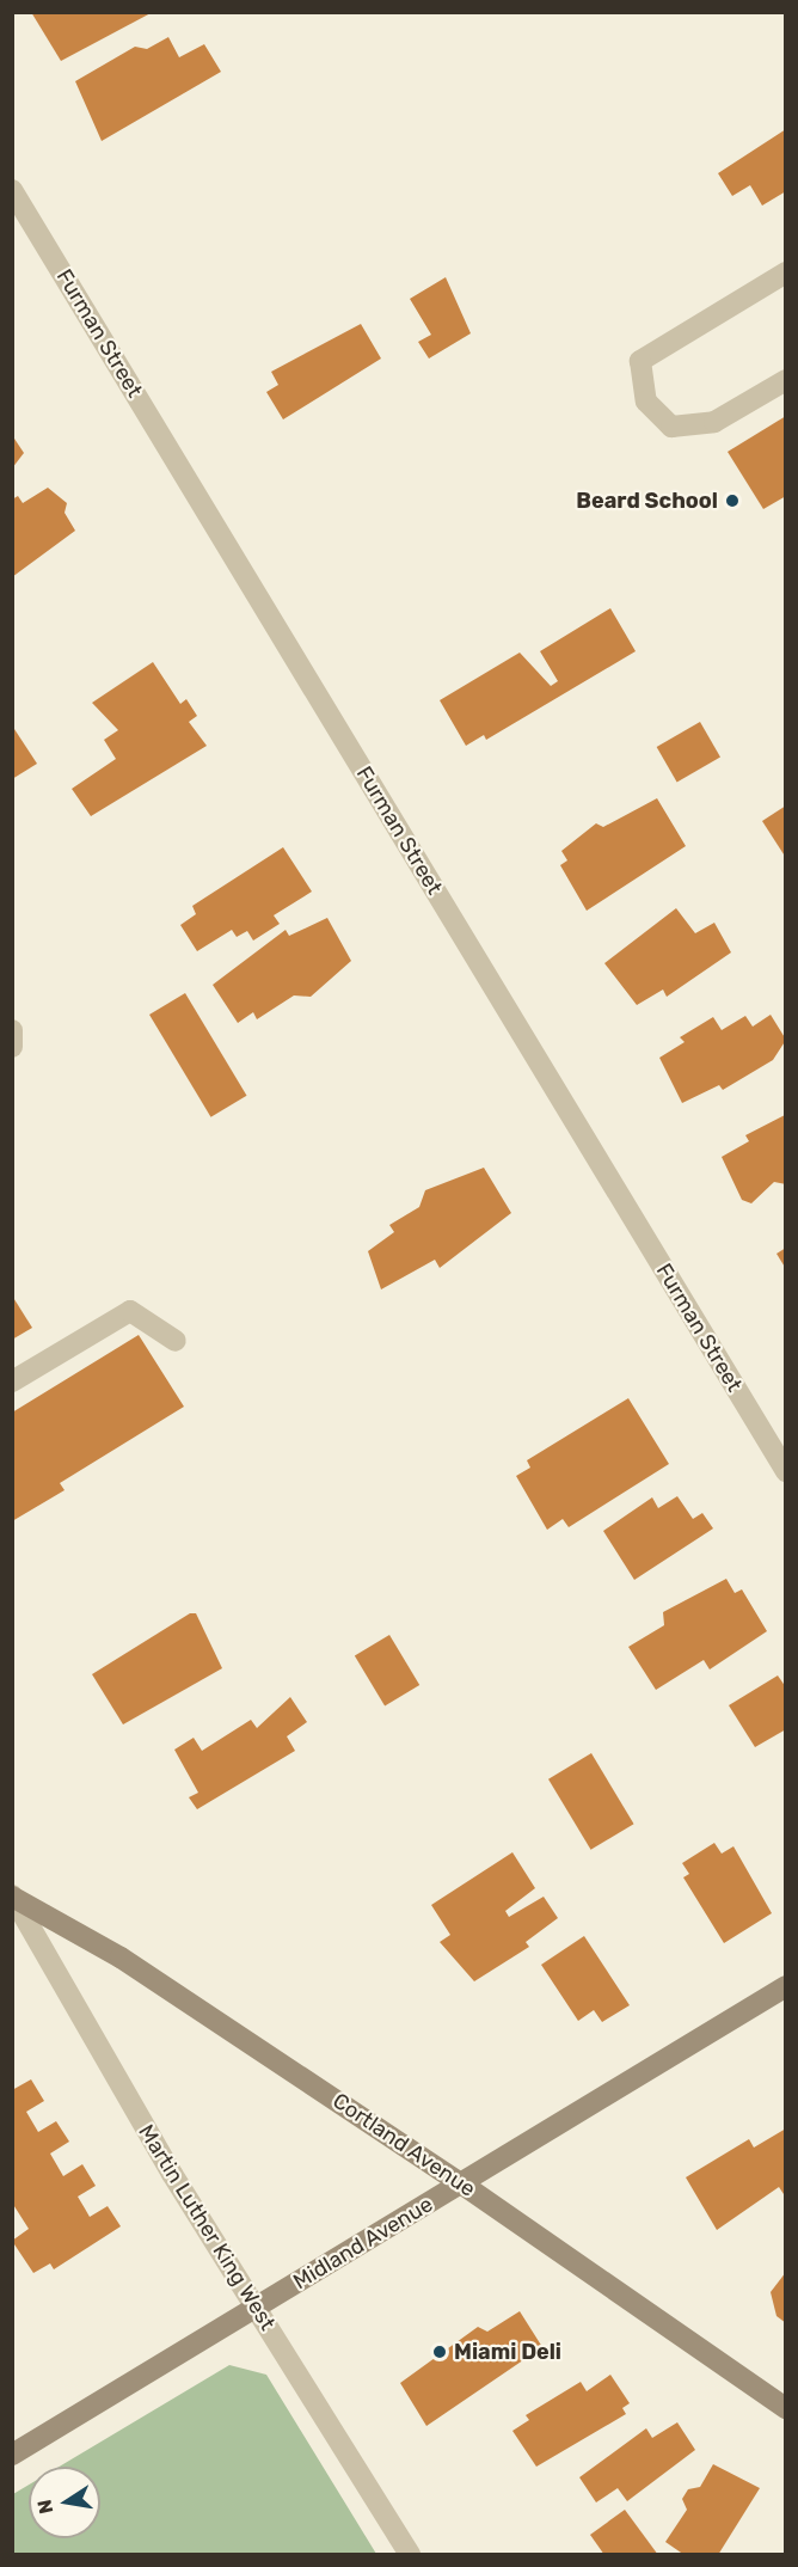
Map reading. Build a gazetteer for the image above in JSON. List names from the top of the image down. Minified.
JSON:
{"streets":{"street":["Furman Street","Cortland Avenue","Martin Luther King West","Midland Avenue"]},"crossings":[["Cortland Avenue","Martin Luther King West"],["Cortland Avenue","Midland Avenue"],["Martin Luther King West","Midland Avenue"]],"places":["Beard School","Miami Deli"],"north":"left"}
